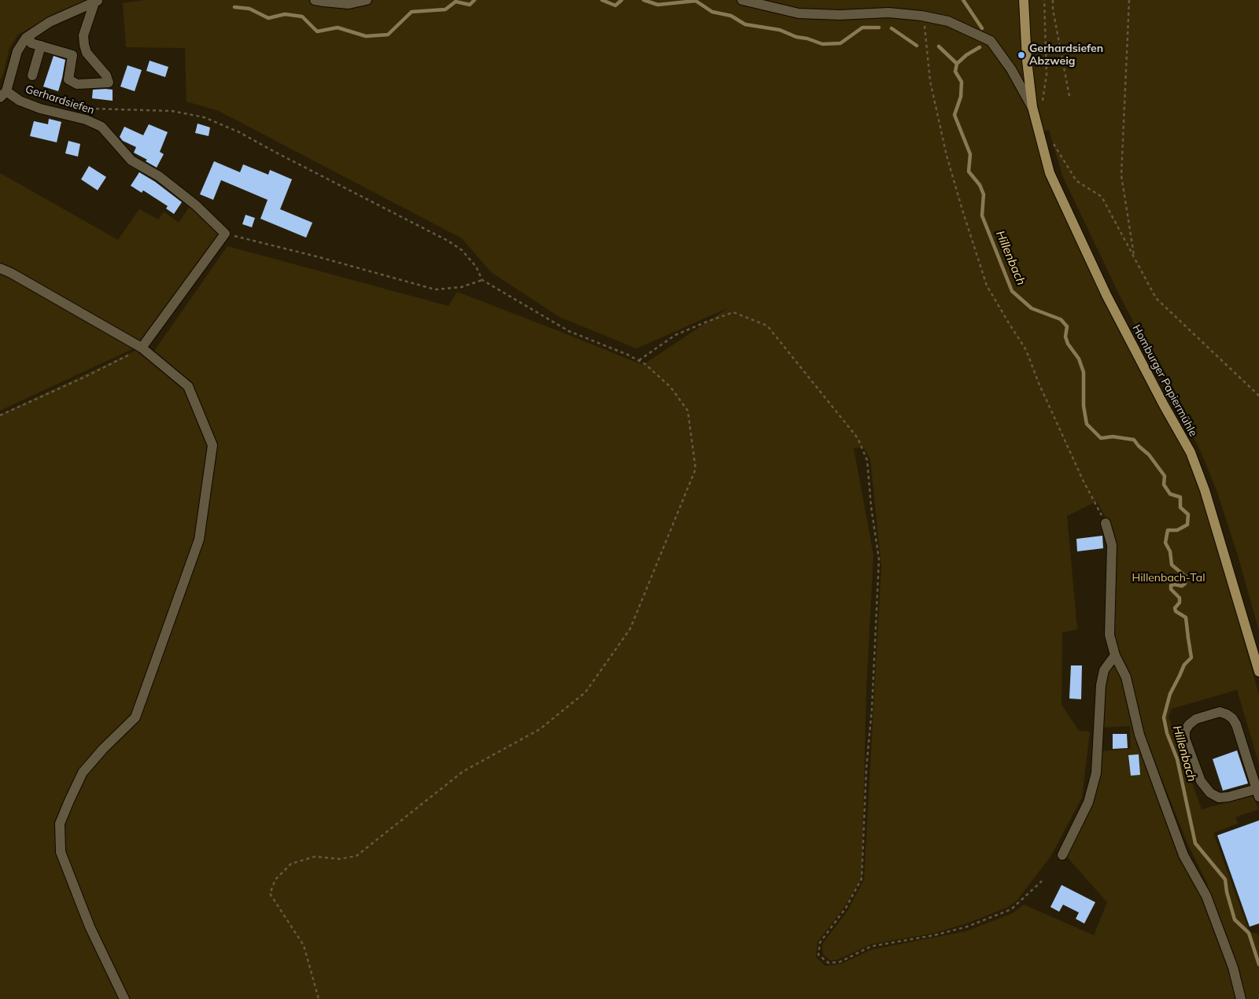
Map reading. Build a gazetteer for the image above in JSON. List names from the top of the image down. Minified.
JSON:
{"streets":{"main road":["Homburger Papiermühle"],"street":["Gerhardsiefen"]},"water":["Hillenbach"],"parks":["Hillenbach-Tal"],"places":["Gerhardsiefen Abzweig"]}
